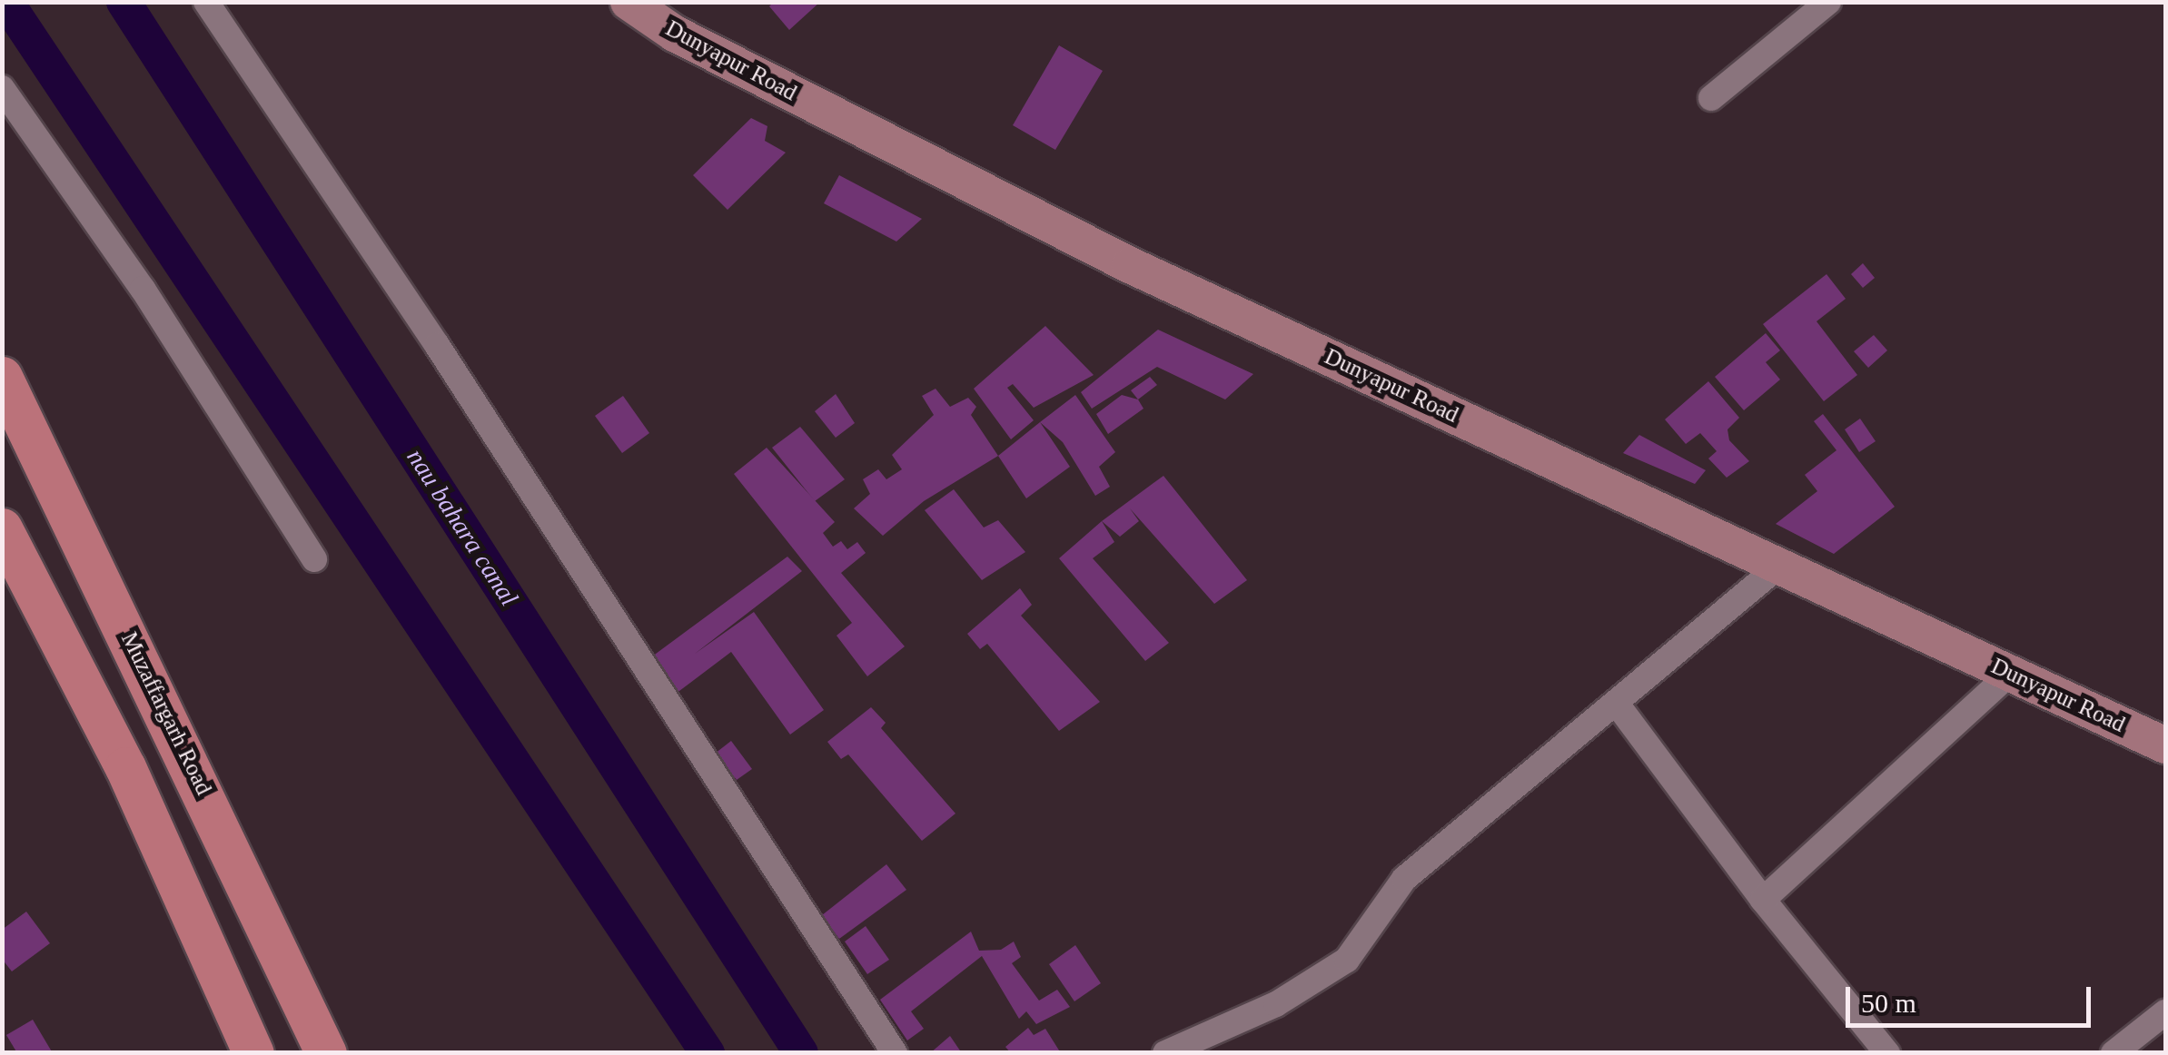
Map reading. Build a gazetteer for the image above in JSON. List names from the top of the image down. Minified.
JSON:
{"streets":{"main road":["Dunyapur Road","Muzaffargarh Road"]},"water":["nau bahara canal"],"scale_bar":"50 m"}
